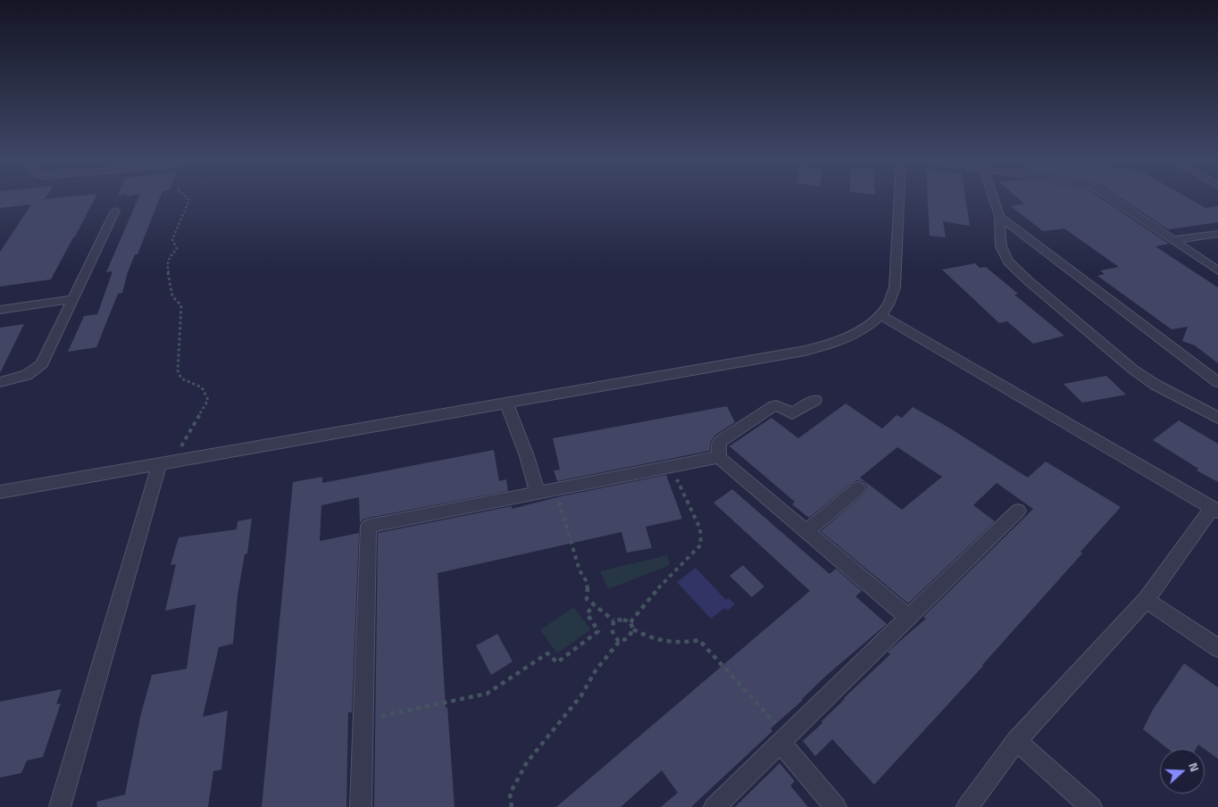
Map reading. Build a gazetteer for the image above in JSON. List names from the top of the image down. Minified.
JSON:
{"north":"right"}
